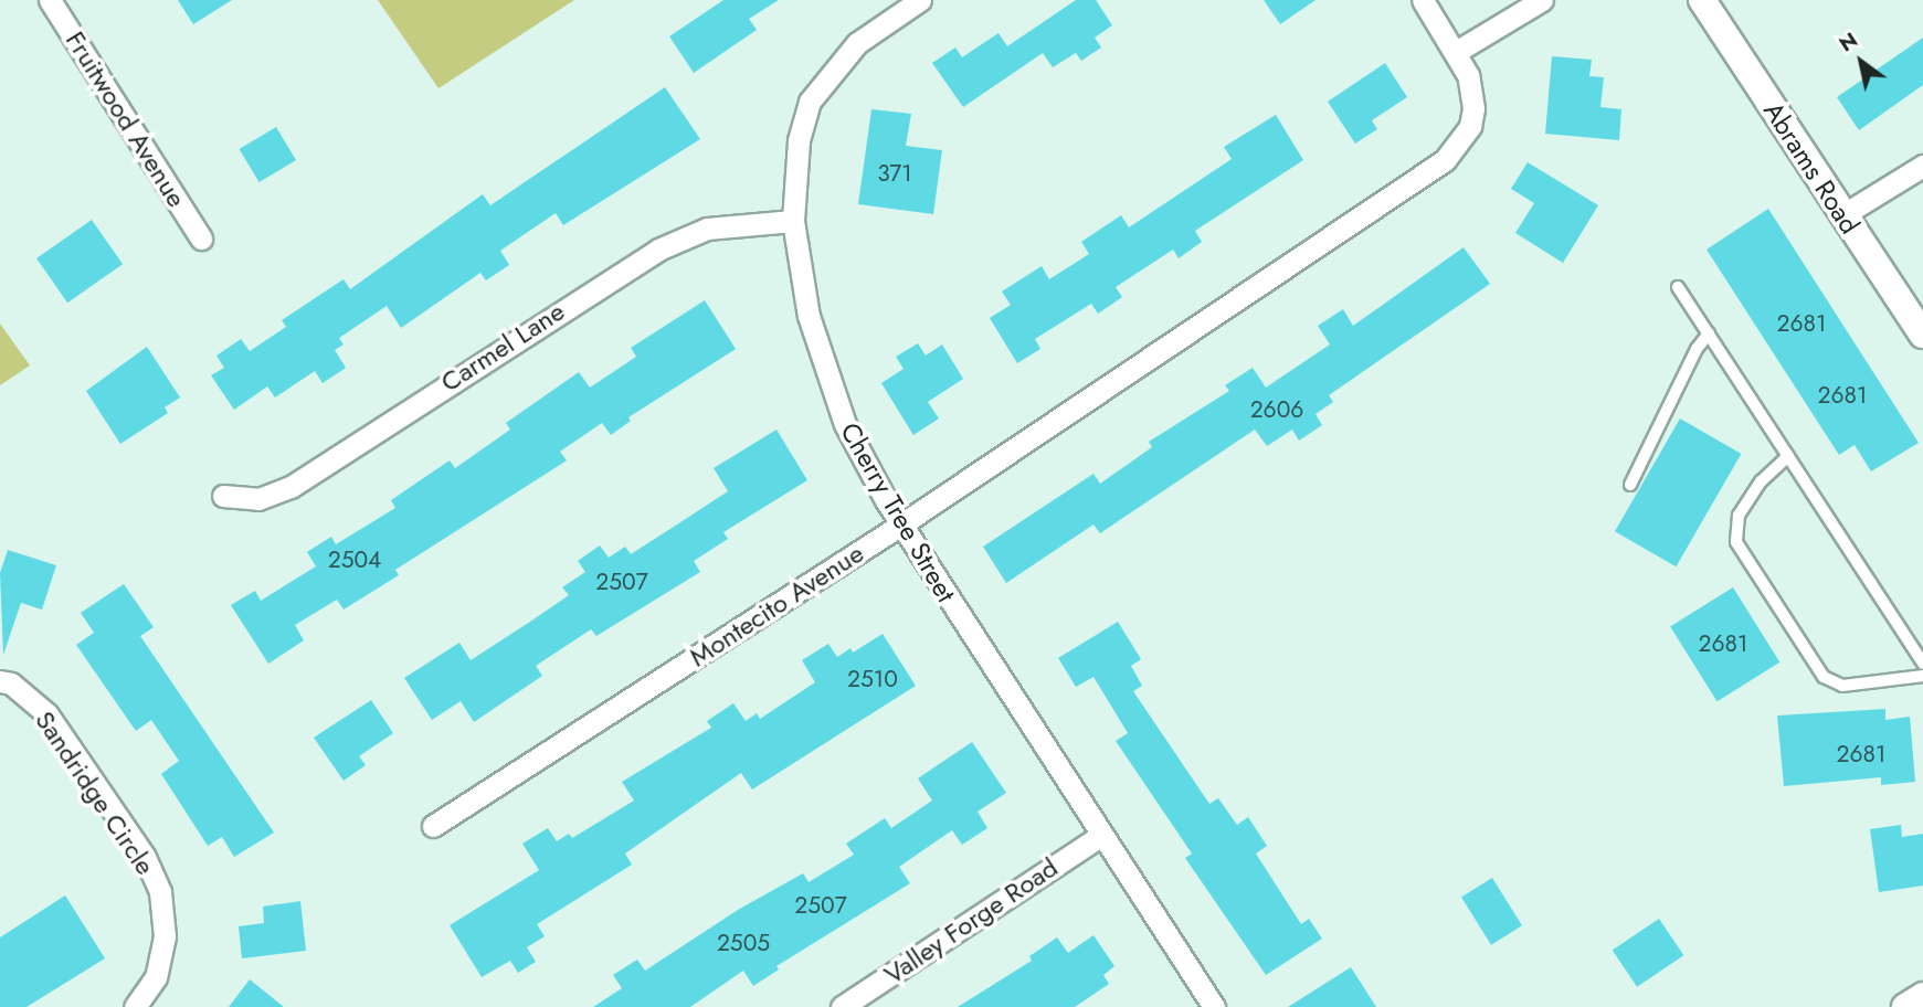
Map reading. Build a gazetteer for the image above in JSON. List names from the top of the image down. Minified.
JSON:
{"streets":{"street":["Fruitwood Avenue","Abrams Road","Carmel Lane","Cherry Tree Street","Montecito Avenue","Sandridge Circle","Valley Forge Road"]},"crossings":[["Carmel Lane","Cherry Tree Street"],["Cherry Tree Street","Montecito Avenue"],["Cherry Tree Street","Valley Forge Road"]],"house_numbers":["371","2681","2681","2606","2504","2507","2681","2510","2681","2507","2505"],"north":"top left"}
